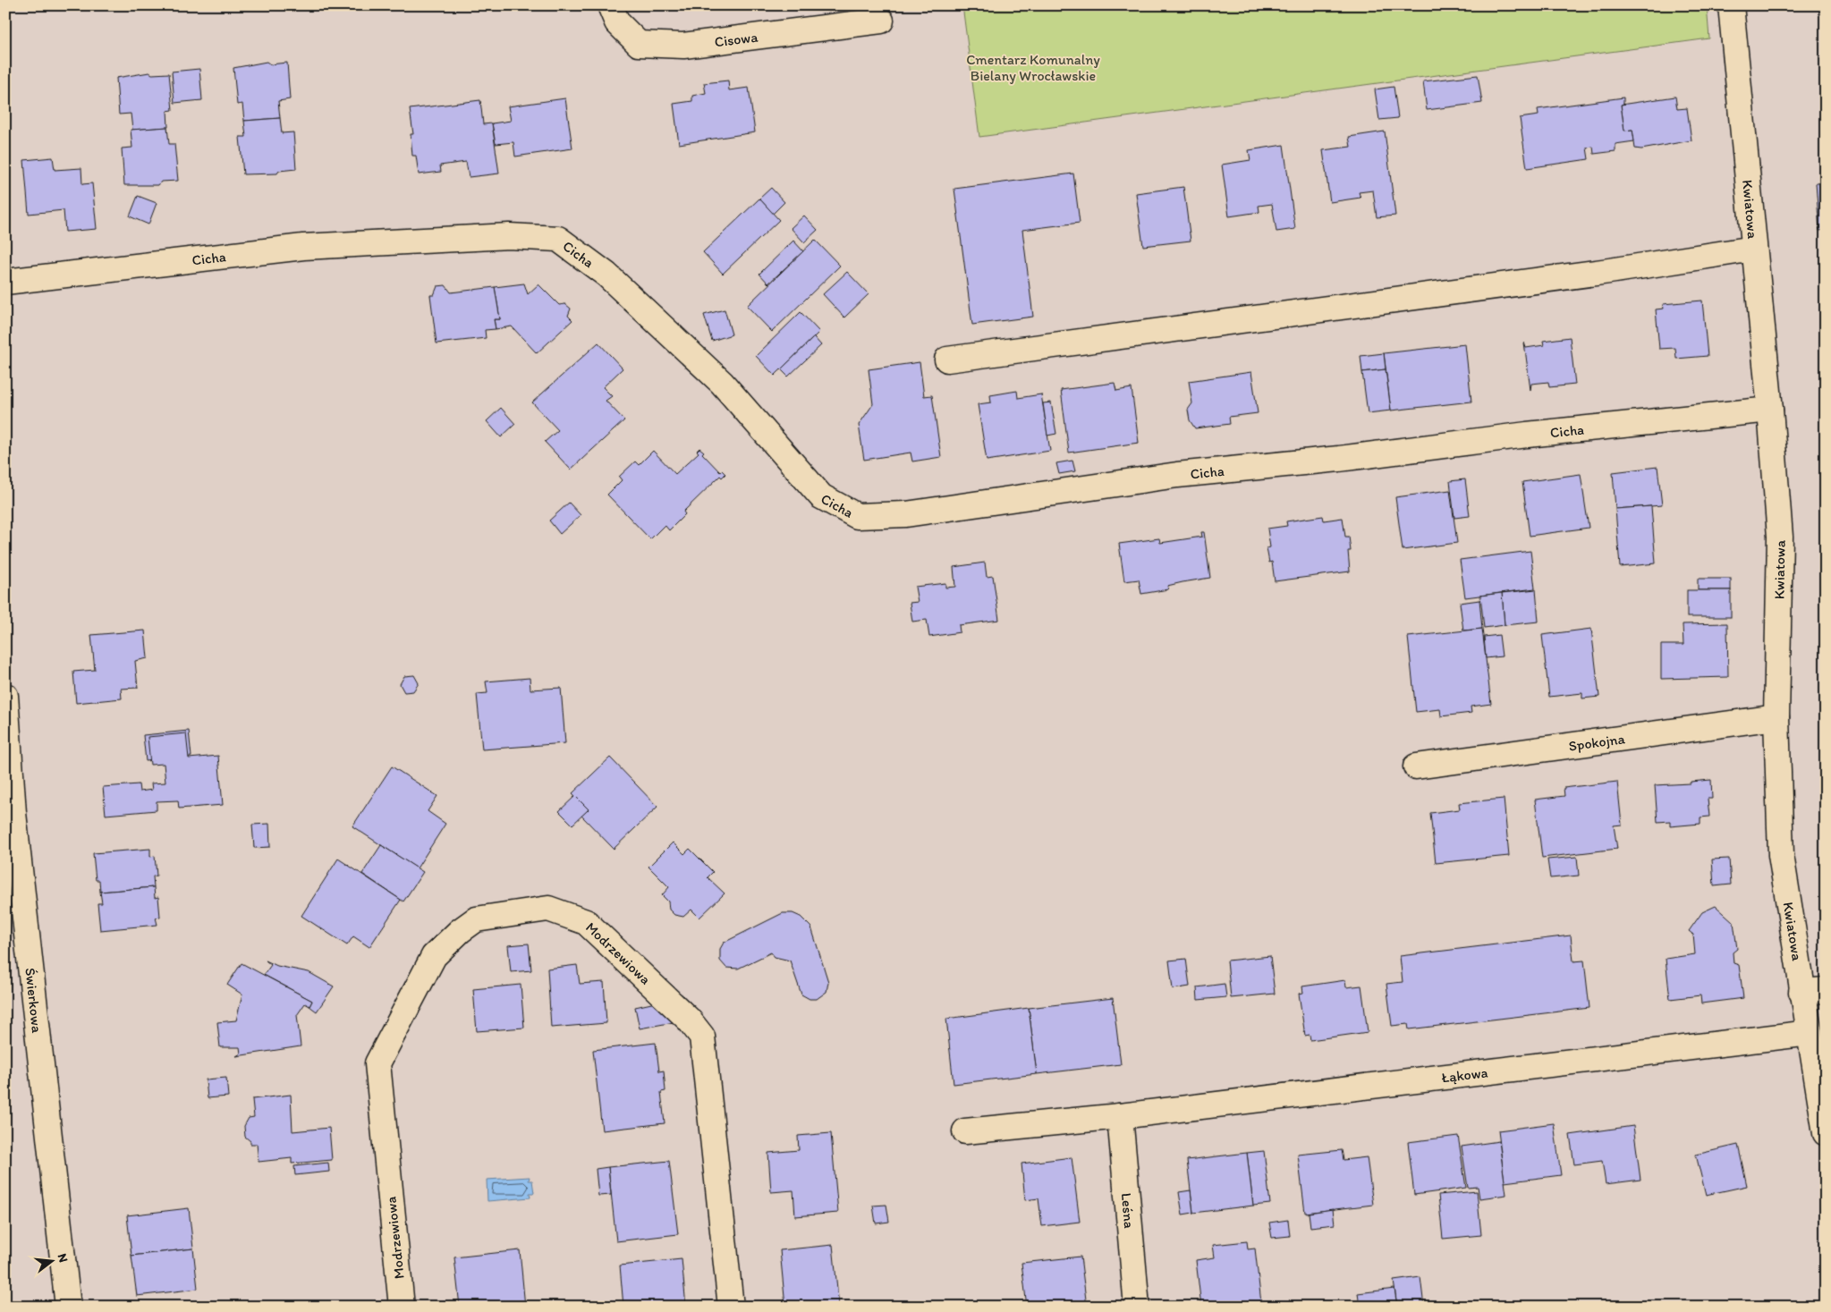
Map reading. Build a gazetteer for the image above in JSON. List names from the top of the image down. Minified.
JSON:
{"streets":{"street":["Cisowa","Kwiatowa","Cicha","Spokojna","Modrzewiowa","Świerkowa","Łąkowa","Leśna"]},"crossings":[["Kwiatowa","Cicha"],["Kwiatowa","Spokojna"],["Kwiatowa","Łąkowa"],["Łąkowa","Leśna"]],"parks":["Cmentarz Komunalny Bielany Wrocławskie"],"north":"right"}
